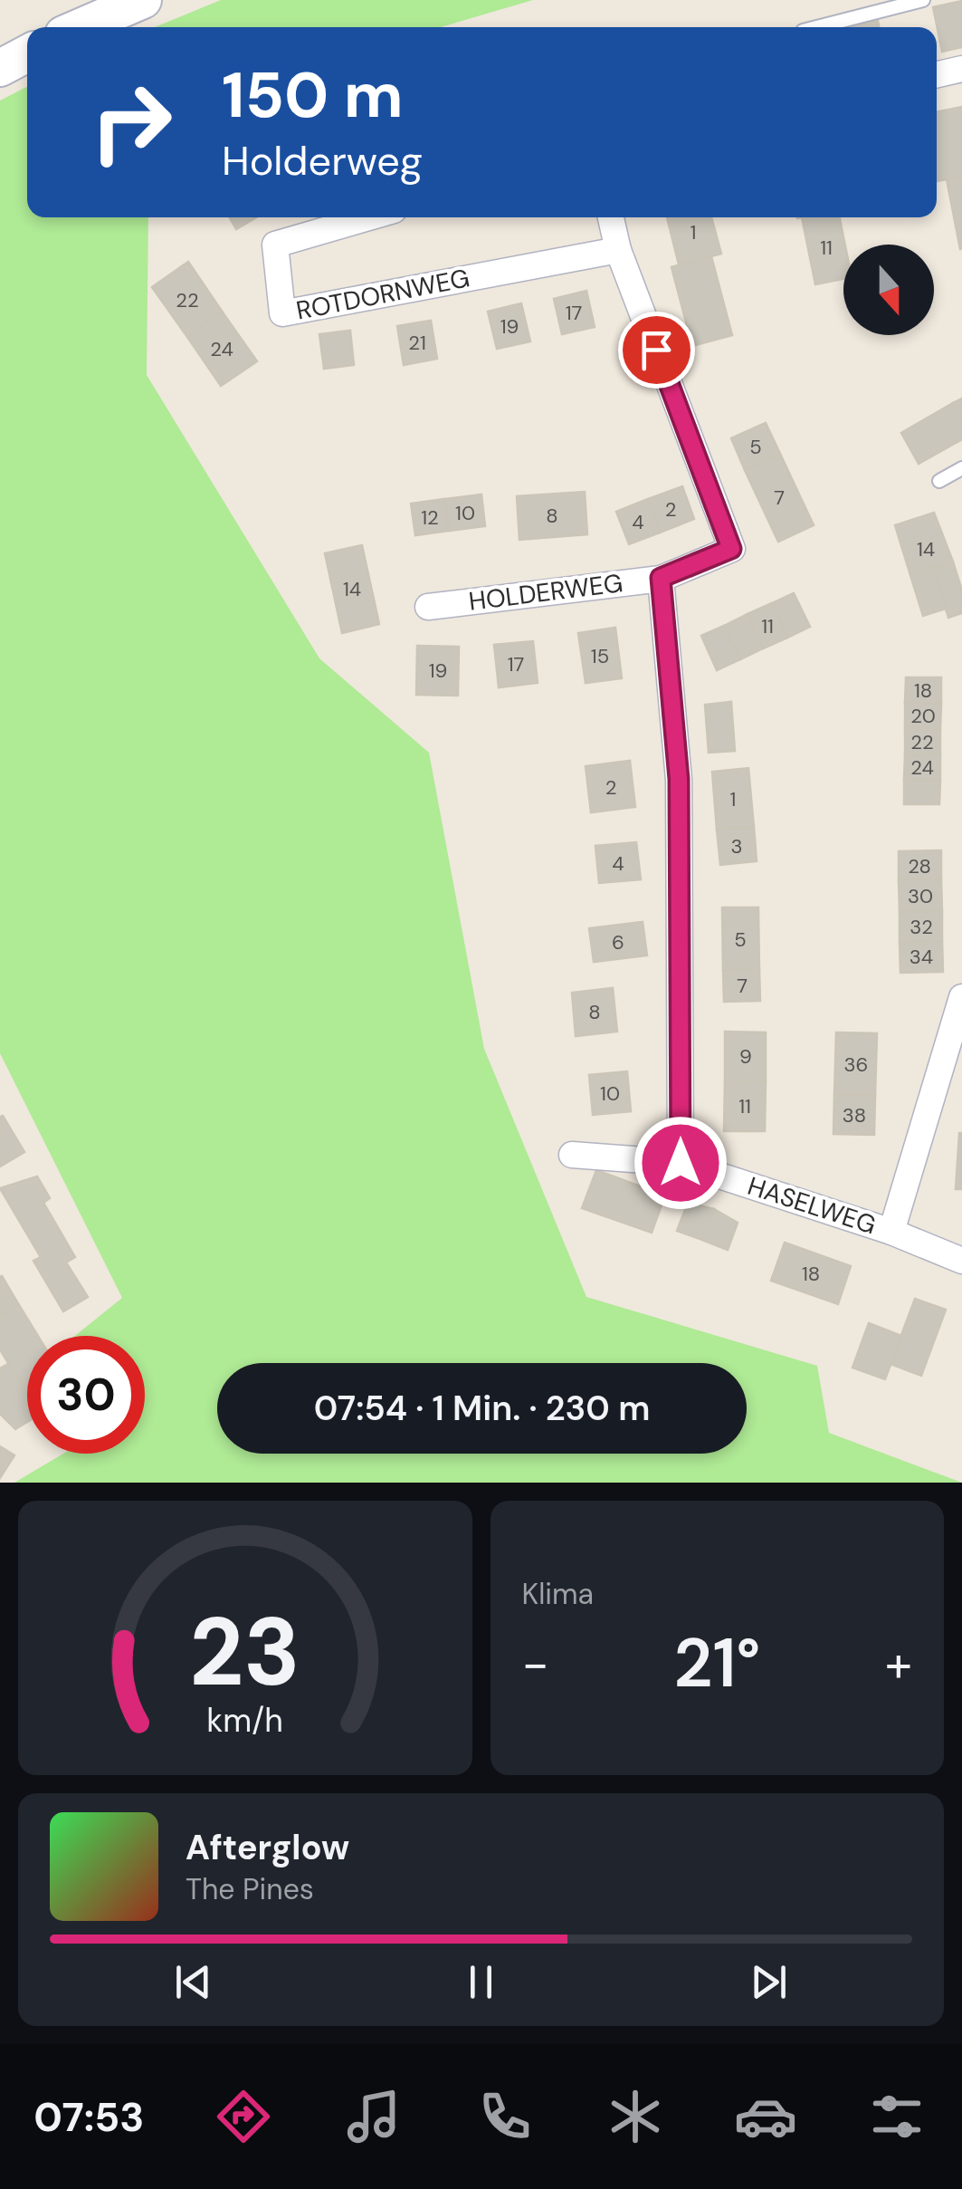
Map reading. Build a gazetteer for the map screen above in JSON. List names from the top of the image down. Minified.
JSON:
{"streets":{"street":["ROTDORNWEG","HOLDERWEG","HASELWEG"]},"crossings":[["ROTDORNWEG","HOLDERWEG"]],"house_numbers":["1","11","22","17","19","21","24","5","7","2","10","8","12","4","14","14","11","15","17","19","18","20","22","24","2","1","3","4","28","30","32","5","6","34","7","8","9","36","10","11","38","18"],"north":"bottom","page":{"turn":["150 m","Holderweg"],"limit":"30","trip":"07:54 · 1 Min. · 230 m","tile":"Klima","heat":["−","21°","+"],"song":["Afterglow","The Pines"],"tabs":"07:53","gauge":["23","km/h"]}}
